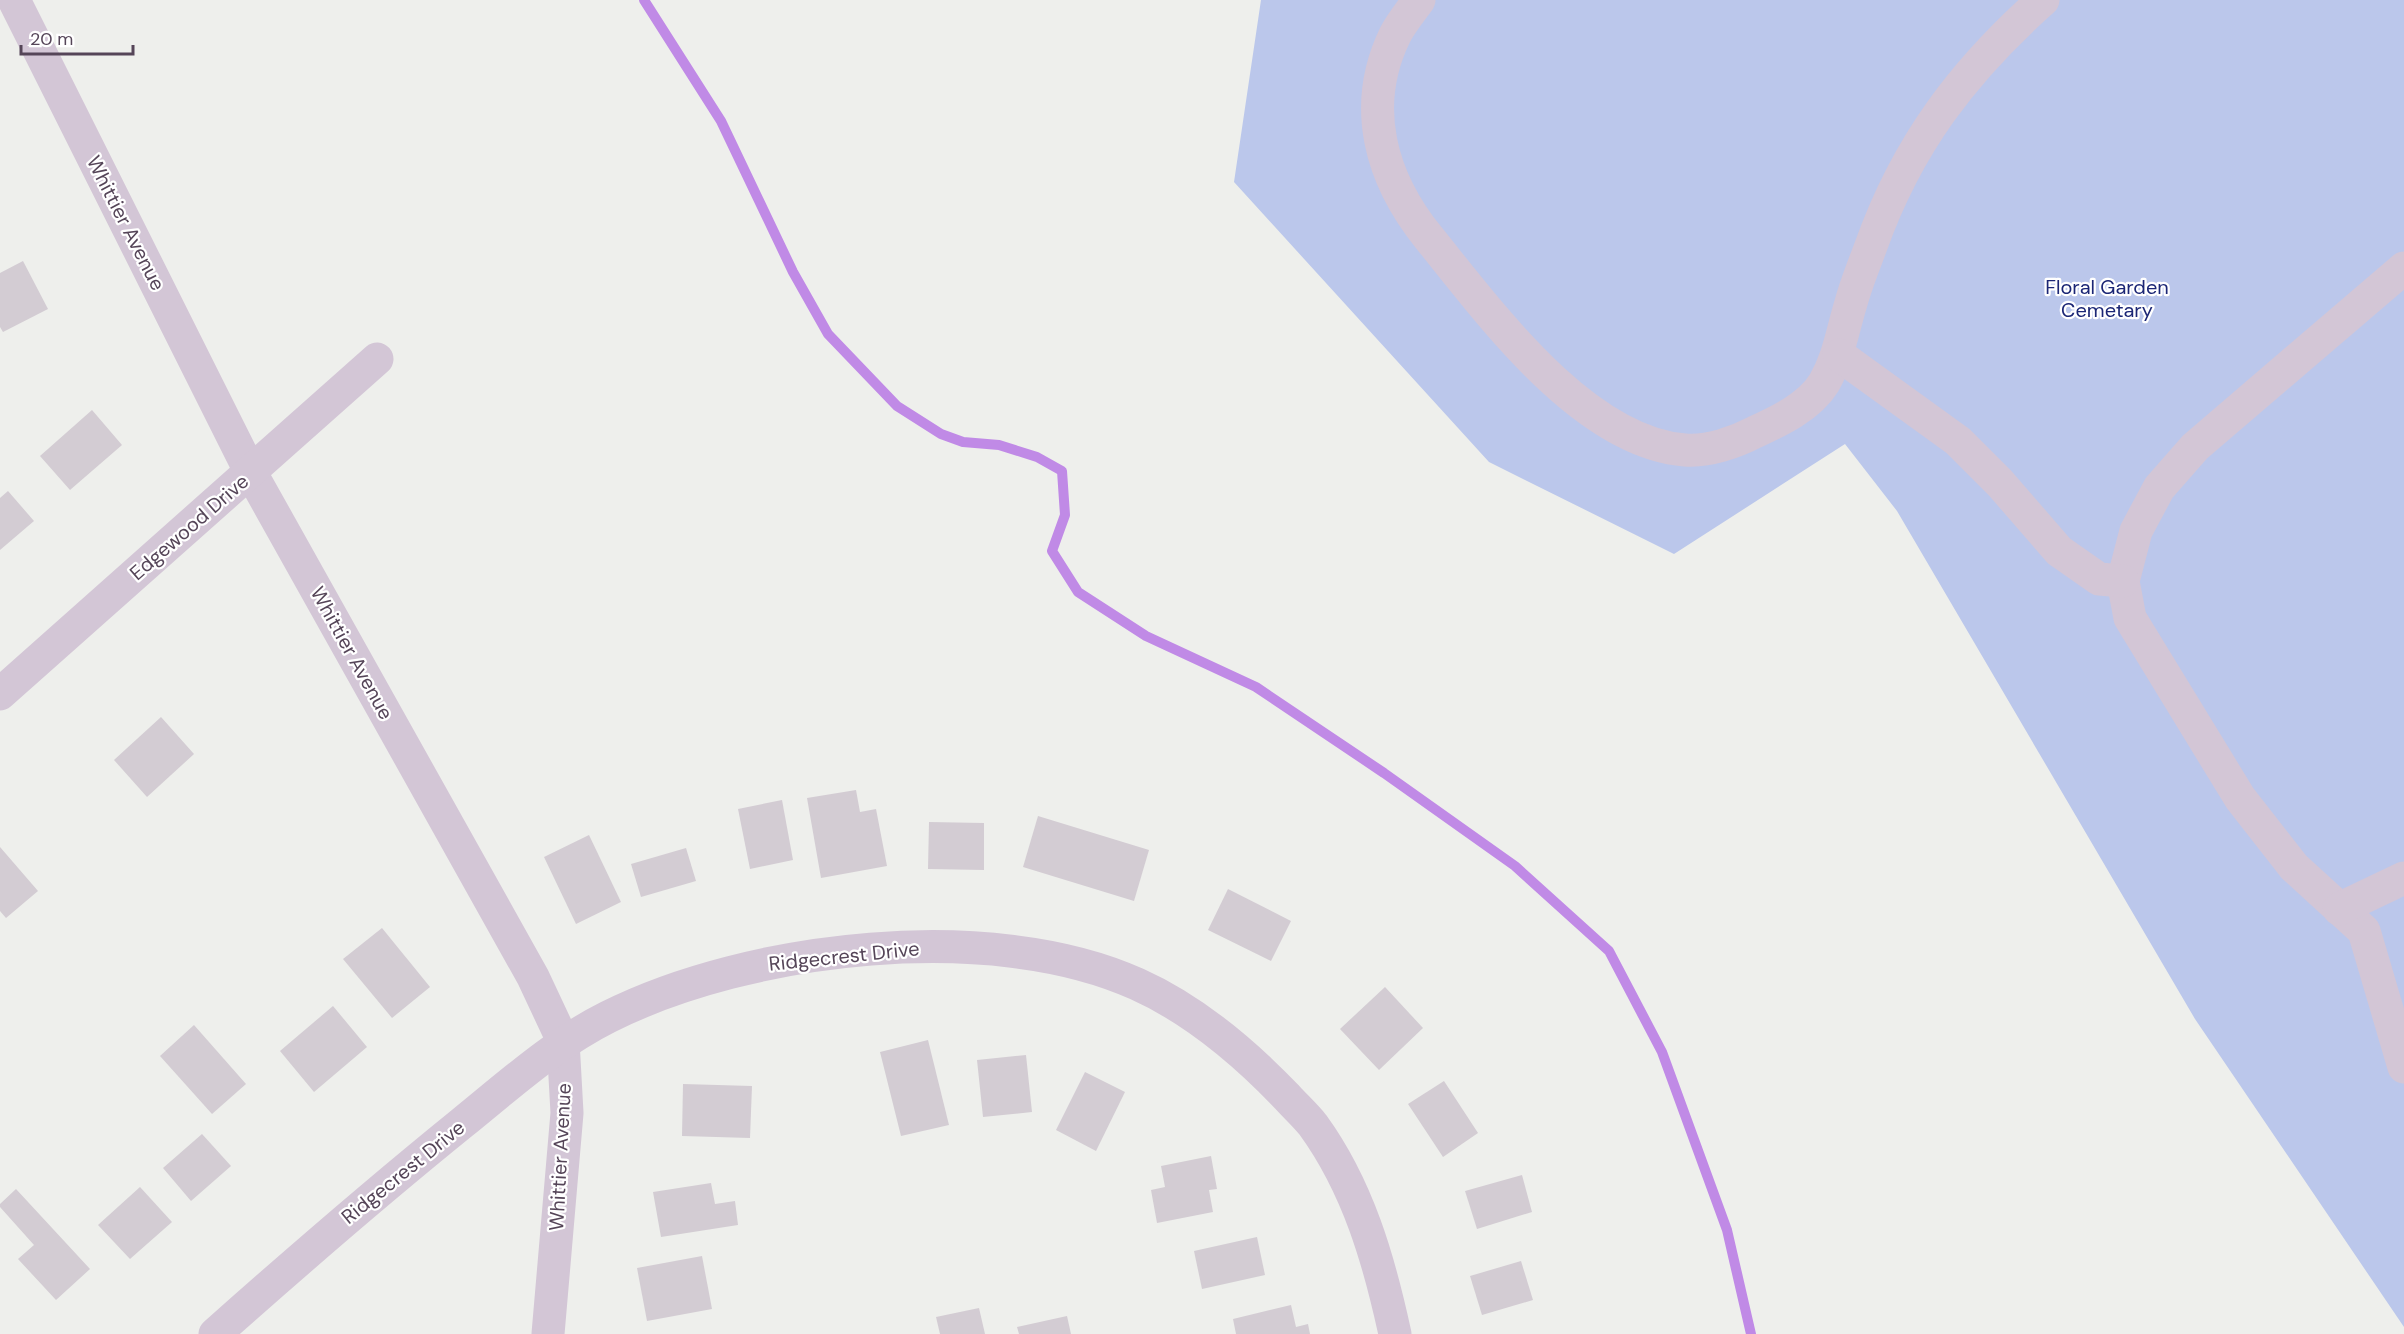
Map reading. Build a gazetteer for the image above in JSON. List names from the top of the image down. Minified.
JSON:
{"streets":{"street":["Whittier Avenue","Edgewood Drive","Ridgecrest Drive"]},"crossings":[["Whittier Avenue","Edgewood Drive"],["Whittier Avenue","Ridgecrest Drive"]],"parks":["Floral Garden Cemetary"],"scale_bar":"20 m"}
